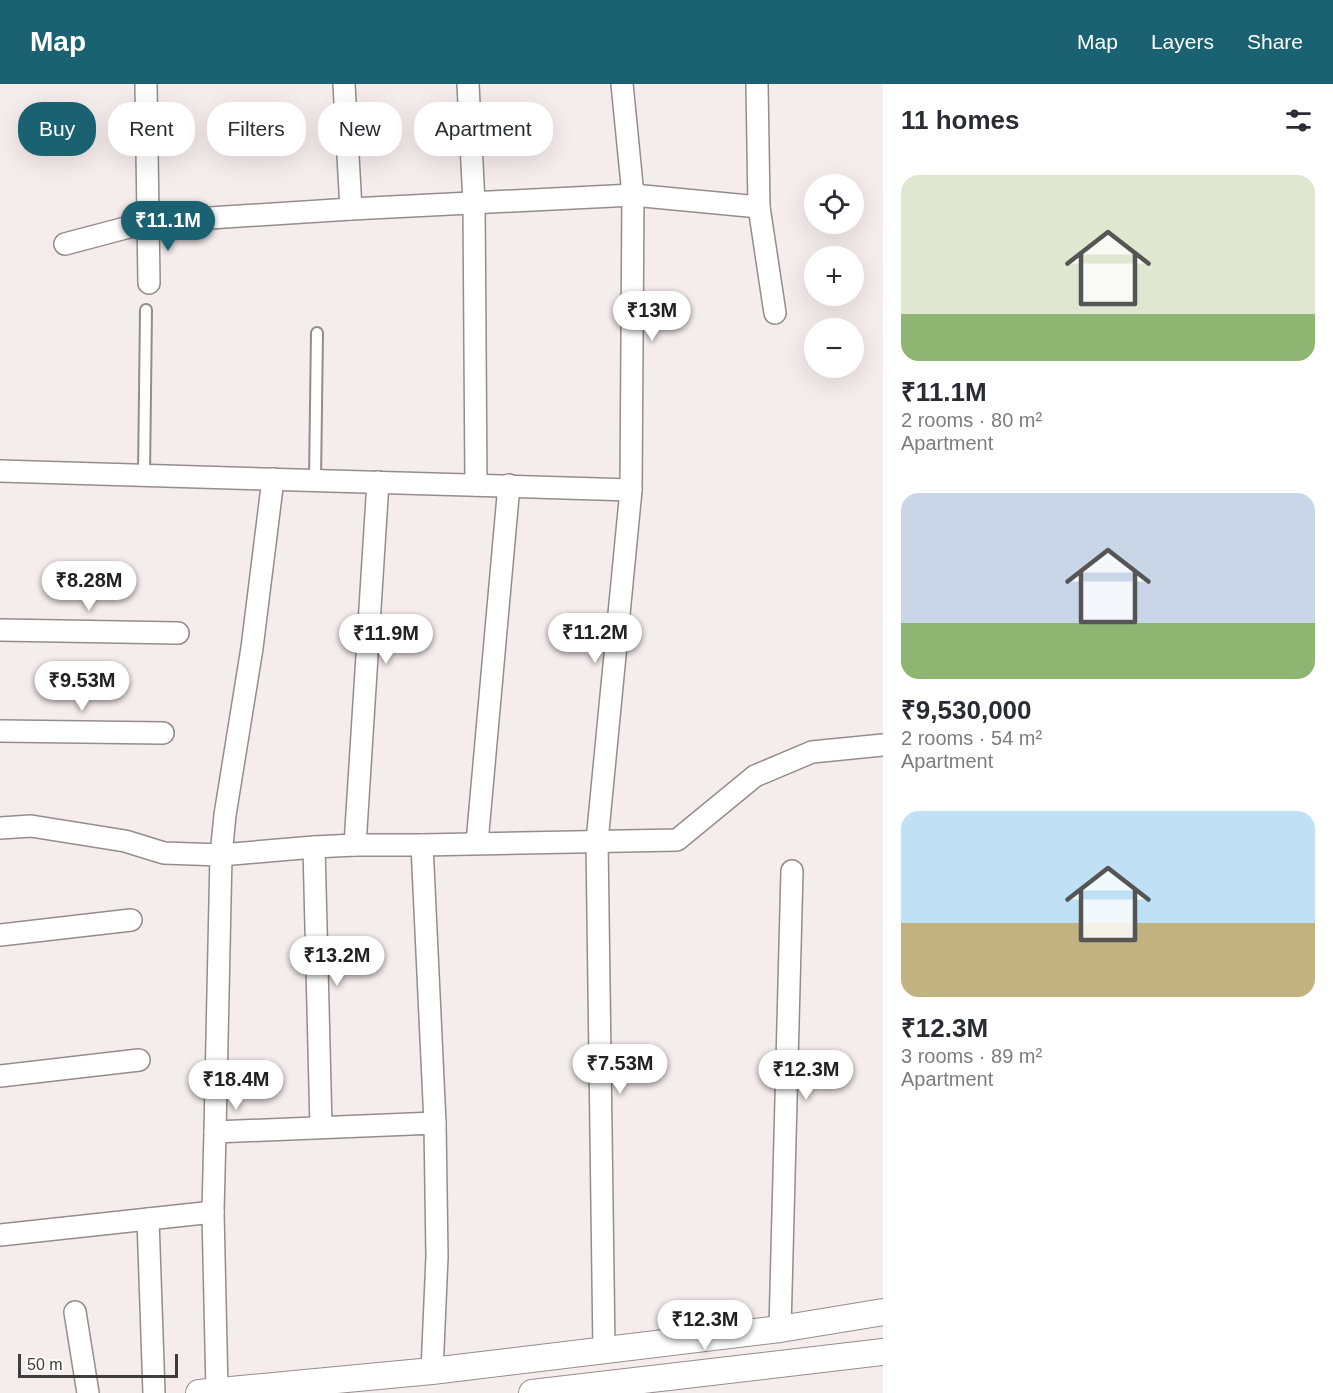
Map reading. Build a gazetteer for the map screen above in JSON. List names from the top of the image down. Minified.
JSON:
{"scale_bar":"50 m","page":{"header":"Map","nav":["Map","Layers","Share"],"heading":"11 homes","chip":["Buy","Rent","Filters","New","Apartment"],"list":[{"name":"₹11.1M","note":"2 rooms · 80 m² · Apartment"},{"name":"₹9,530,000","note":"2 rooms · 54 m² · Apartment"},{"name":"₹12.3M","note":"3 rooms · 89 m² · Apartment"}],"map_buttons":["+","−"],"price":["₹11.1M","₹13M","₹8.28M","₹11.2M","₹11.9M","₹9.53M","₹13.2M","₹7.53M","₹12.3M","₹18.4M","₹12.3M"],"scale":"50 m"}}
